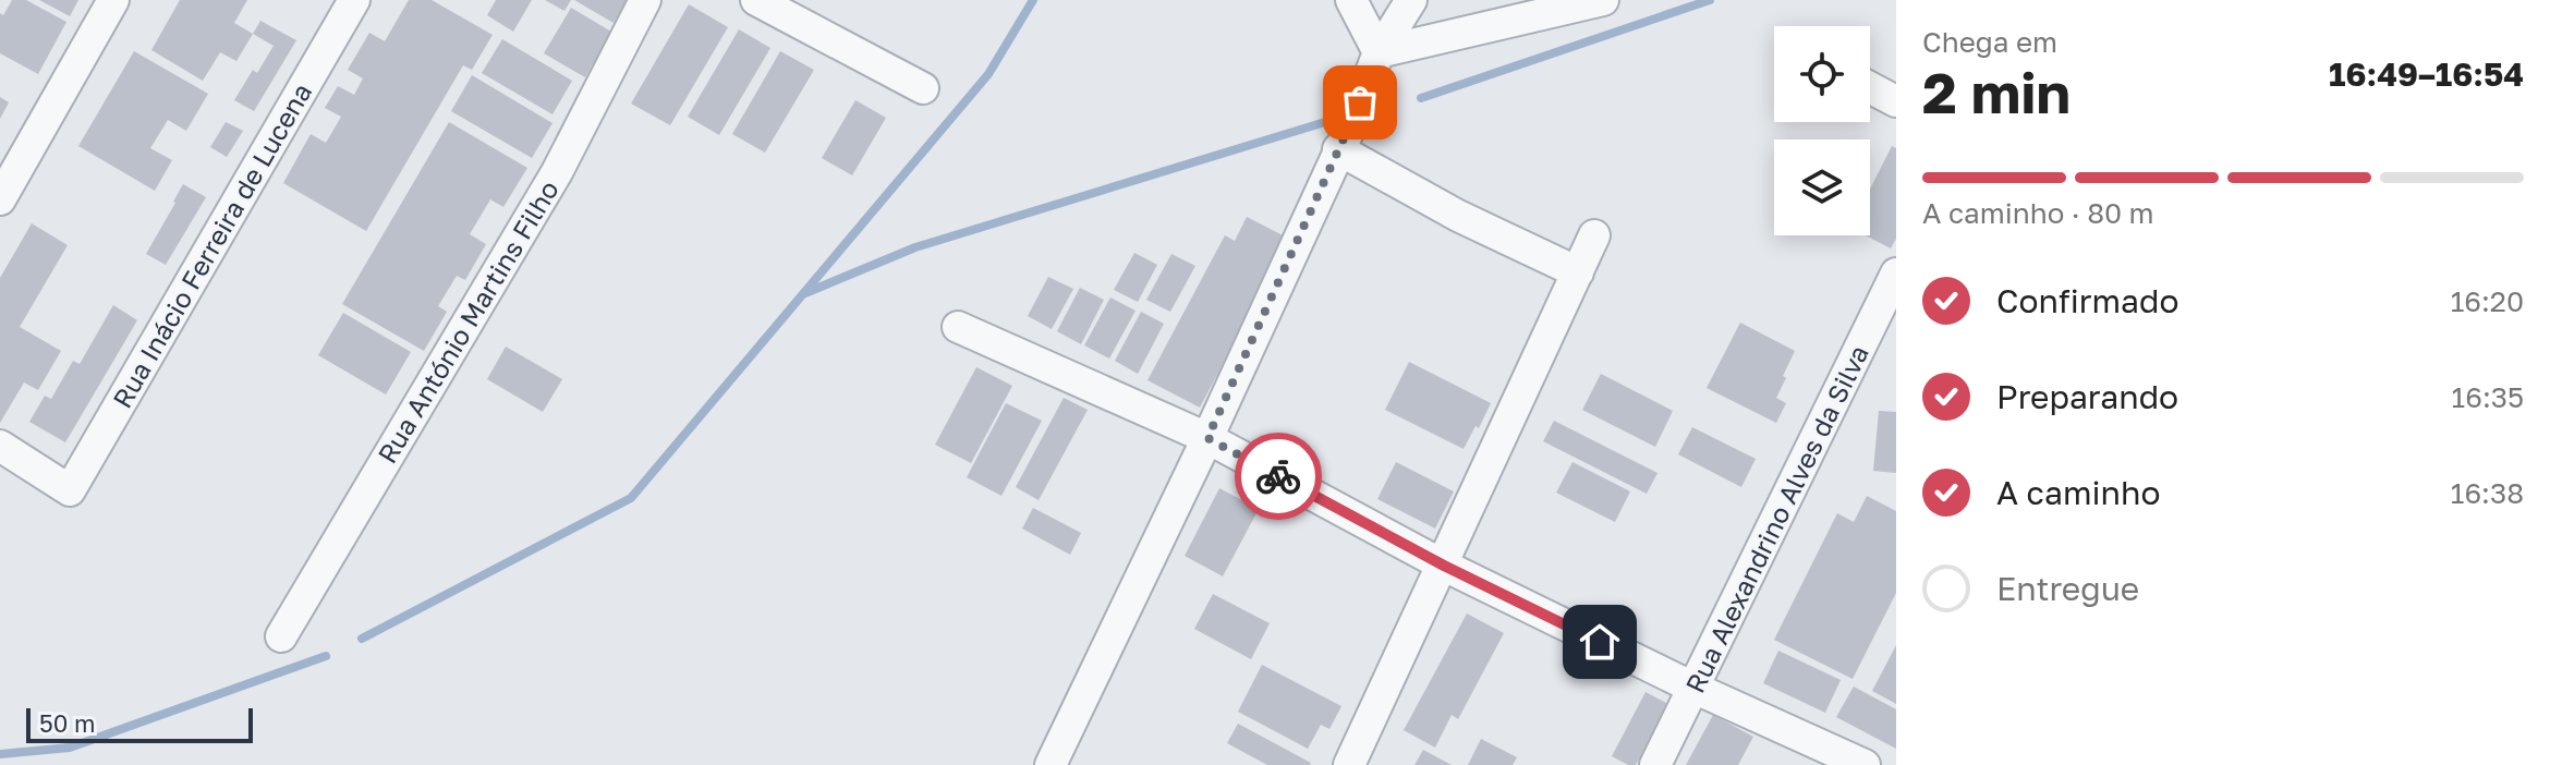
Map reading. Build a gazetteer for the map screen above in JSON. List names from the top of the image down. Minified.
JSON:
{"streets":{"street":["Rua Inácio Ferreira de Lucena","Rua António Martins Filho","Rua Alexandrino Alves da Silva"]},"scale_bar":"50 m","page":{"heading":["2 min","Chega em","16:49–16:54"],"bar":"A caminho · 80 m","list":[["Confirmado","16:20"],["Preparando","16:35"],["A caminho","16:38"],"Entregue"],"scale":"50 m"}}
